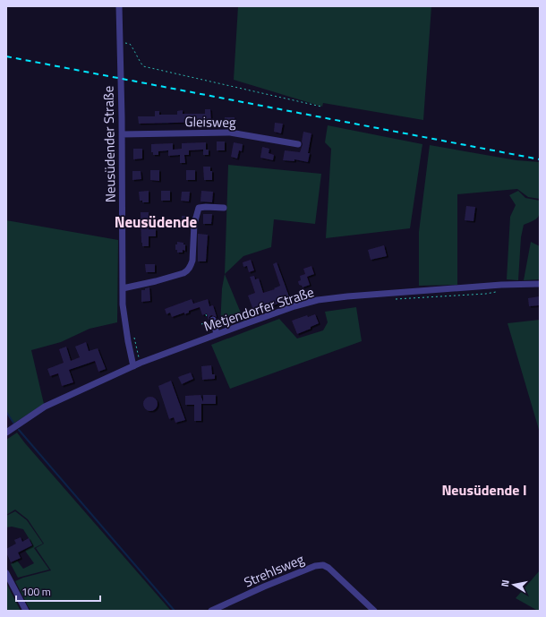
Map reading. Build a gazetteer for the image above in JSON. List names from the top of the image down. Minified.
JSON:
{"streets":{"street":["Gleisweg","Neusüdender Straße","Metjendorfer Straße","Strehlsweg"]},"crossings":[["Gleisweg","Neusüdender Straße"],["Neusüdender Straße","Metjendorfer Straße"]],"districts":["Neusüdende","Neusüdende I"],"scale_bar":"100 m","north":"left"}
